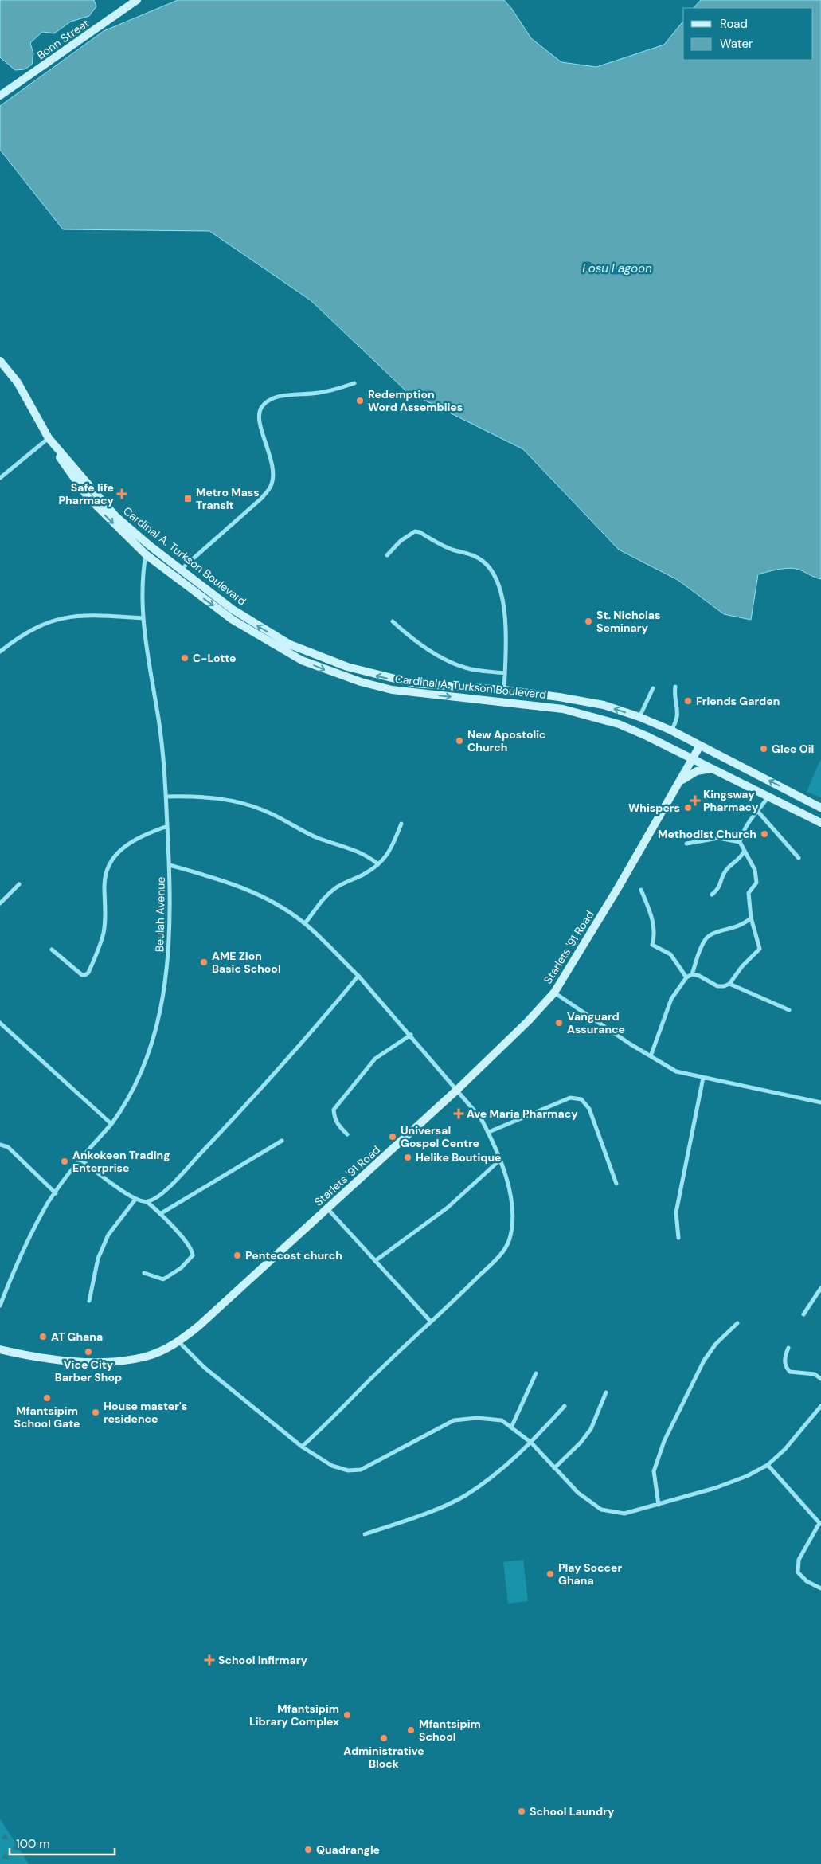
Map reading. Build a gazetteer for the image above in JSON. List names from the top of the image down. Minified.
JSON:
{"streets":{"street":["Bonn Street","Cardinal A. Turkson Boulevard","Beulah Avenue","Starlets '91 Road"]},"crossings":[["Cardinal A. Turkson Boulevard","Beulah Avenue"],["Cardinal A. Turkson Boulevard","Starlets '91 Road"]],"water":["Fosu Lagoon"],"places":{"other":["Redemption Word Assemblies","St. Nicholas Seminary","C-Lotte","Friends Garden","New Apostolic Church","Glee Oil","Whispers","Methodist Church","AME Zion Basic School","Vanguard Assurance","Universal Gospel Centre","Helike Boutique","Ankokeen Trading Enterprise","Pentecost church","AT Ghana","Vice City Barber Shop","Mfantsipim School Gate","House master's residence","Play Soccer Ghana","Mfantsipim Library Complex","Mfantsipim School","Administrative Block","School Laundry","Quadrangle"],"health":["Safe life Pharmacy","Kingsway Pharmacy","Ave Maria Pharmacy","School Infirmary"],"transit":["Metro Mass Transit"]},"legend":["Road","Water"],"scale_bar":"100 m"}
